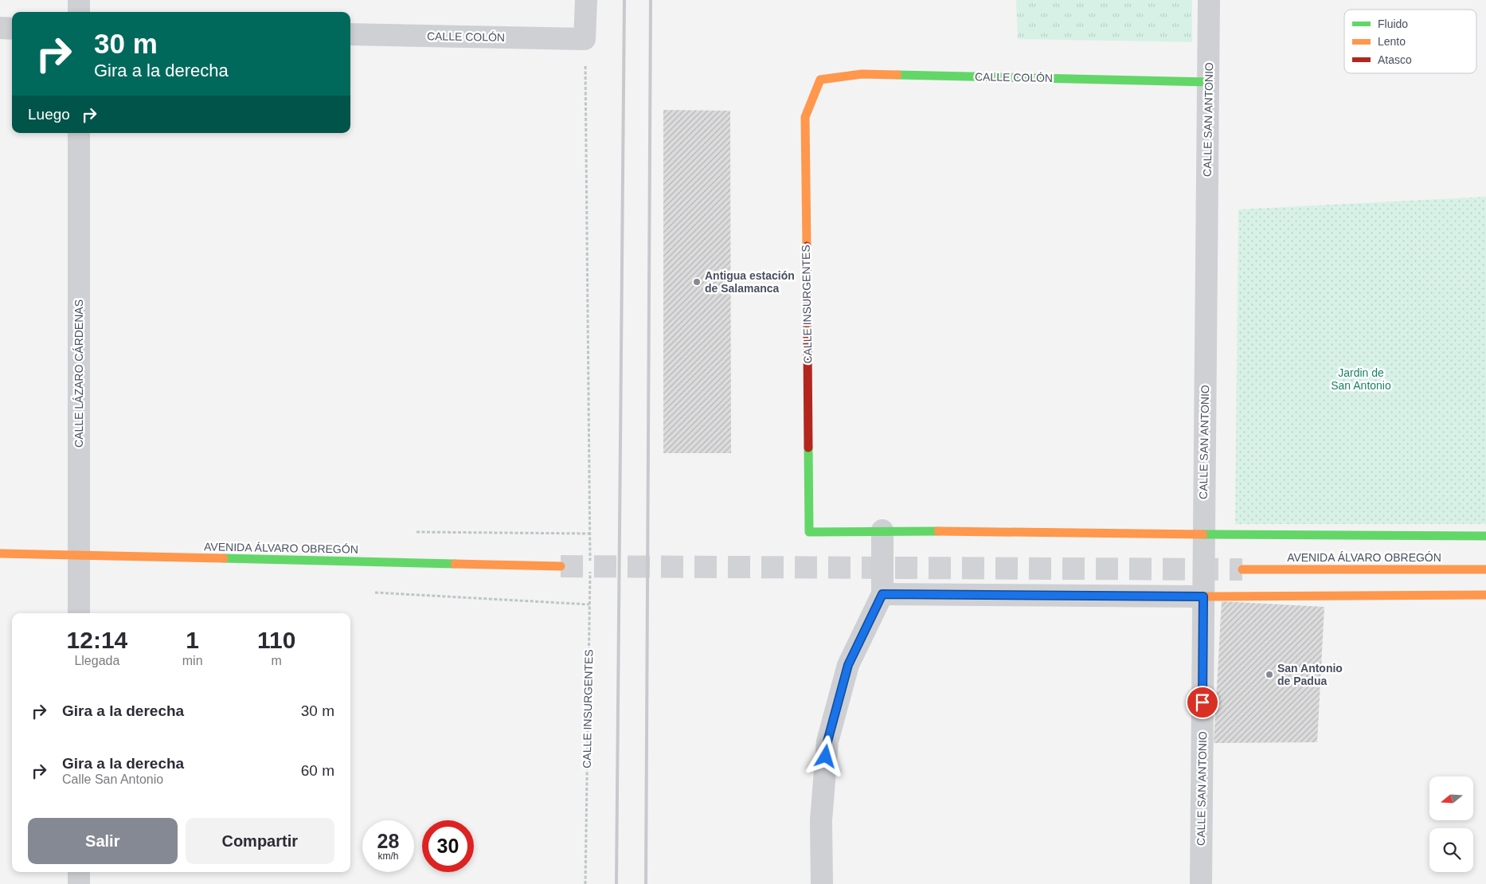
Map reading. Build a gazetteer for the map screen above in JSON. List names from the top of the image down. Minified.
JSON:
{"streets":{"main road":["CALLE COLÓN","CALLE INSURGENTES","AVENIDA ÁLVARO OBREGÓN"],"street":["CALLE SAN ANTONIO","CALLE LÁZARO CÁRDENAS"]},"crossings":[["CALLE COLÓN","CALLE SAN ANTONIO"],["CALLE COLÓN","CALLE INSURGENTES"],["CALLE LÁZARO CÁRDENAS","AVENIDA ÁLVARO OBREGÓN"]],"parks":["Jardin de San Antonio"],"places":["Antigua estación de Salamanca","San Antonio de Padua"],"legend":["Fluido","Lento","Atasco"],"north":"left","page":{"turn":["30 m","Gira a la derecha"],"then":"Luego","eta":["12:14","Llegada","1","min","110","m"],"list":[{"name":"Gira a la derecha","value":"30 m"},{"name":"Gira a la derecha","note":"Calle San Antonio","value":"60 m"}],"buttons":["Salir","Compartir"],"speed":"28 km/h","limit":"30"}}
